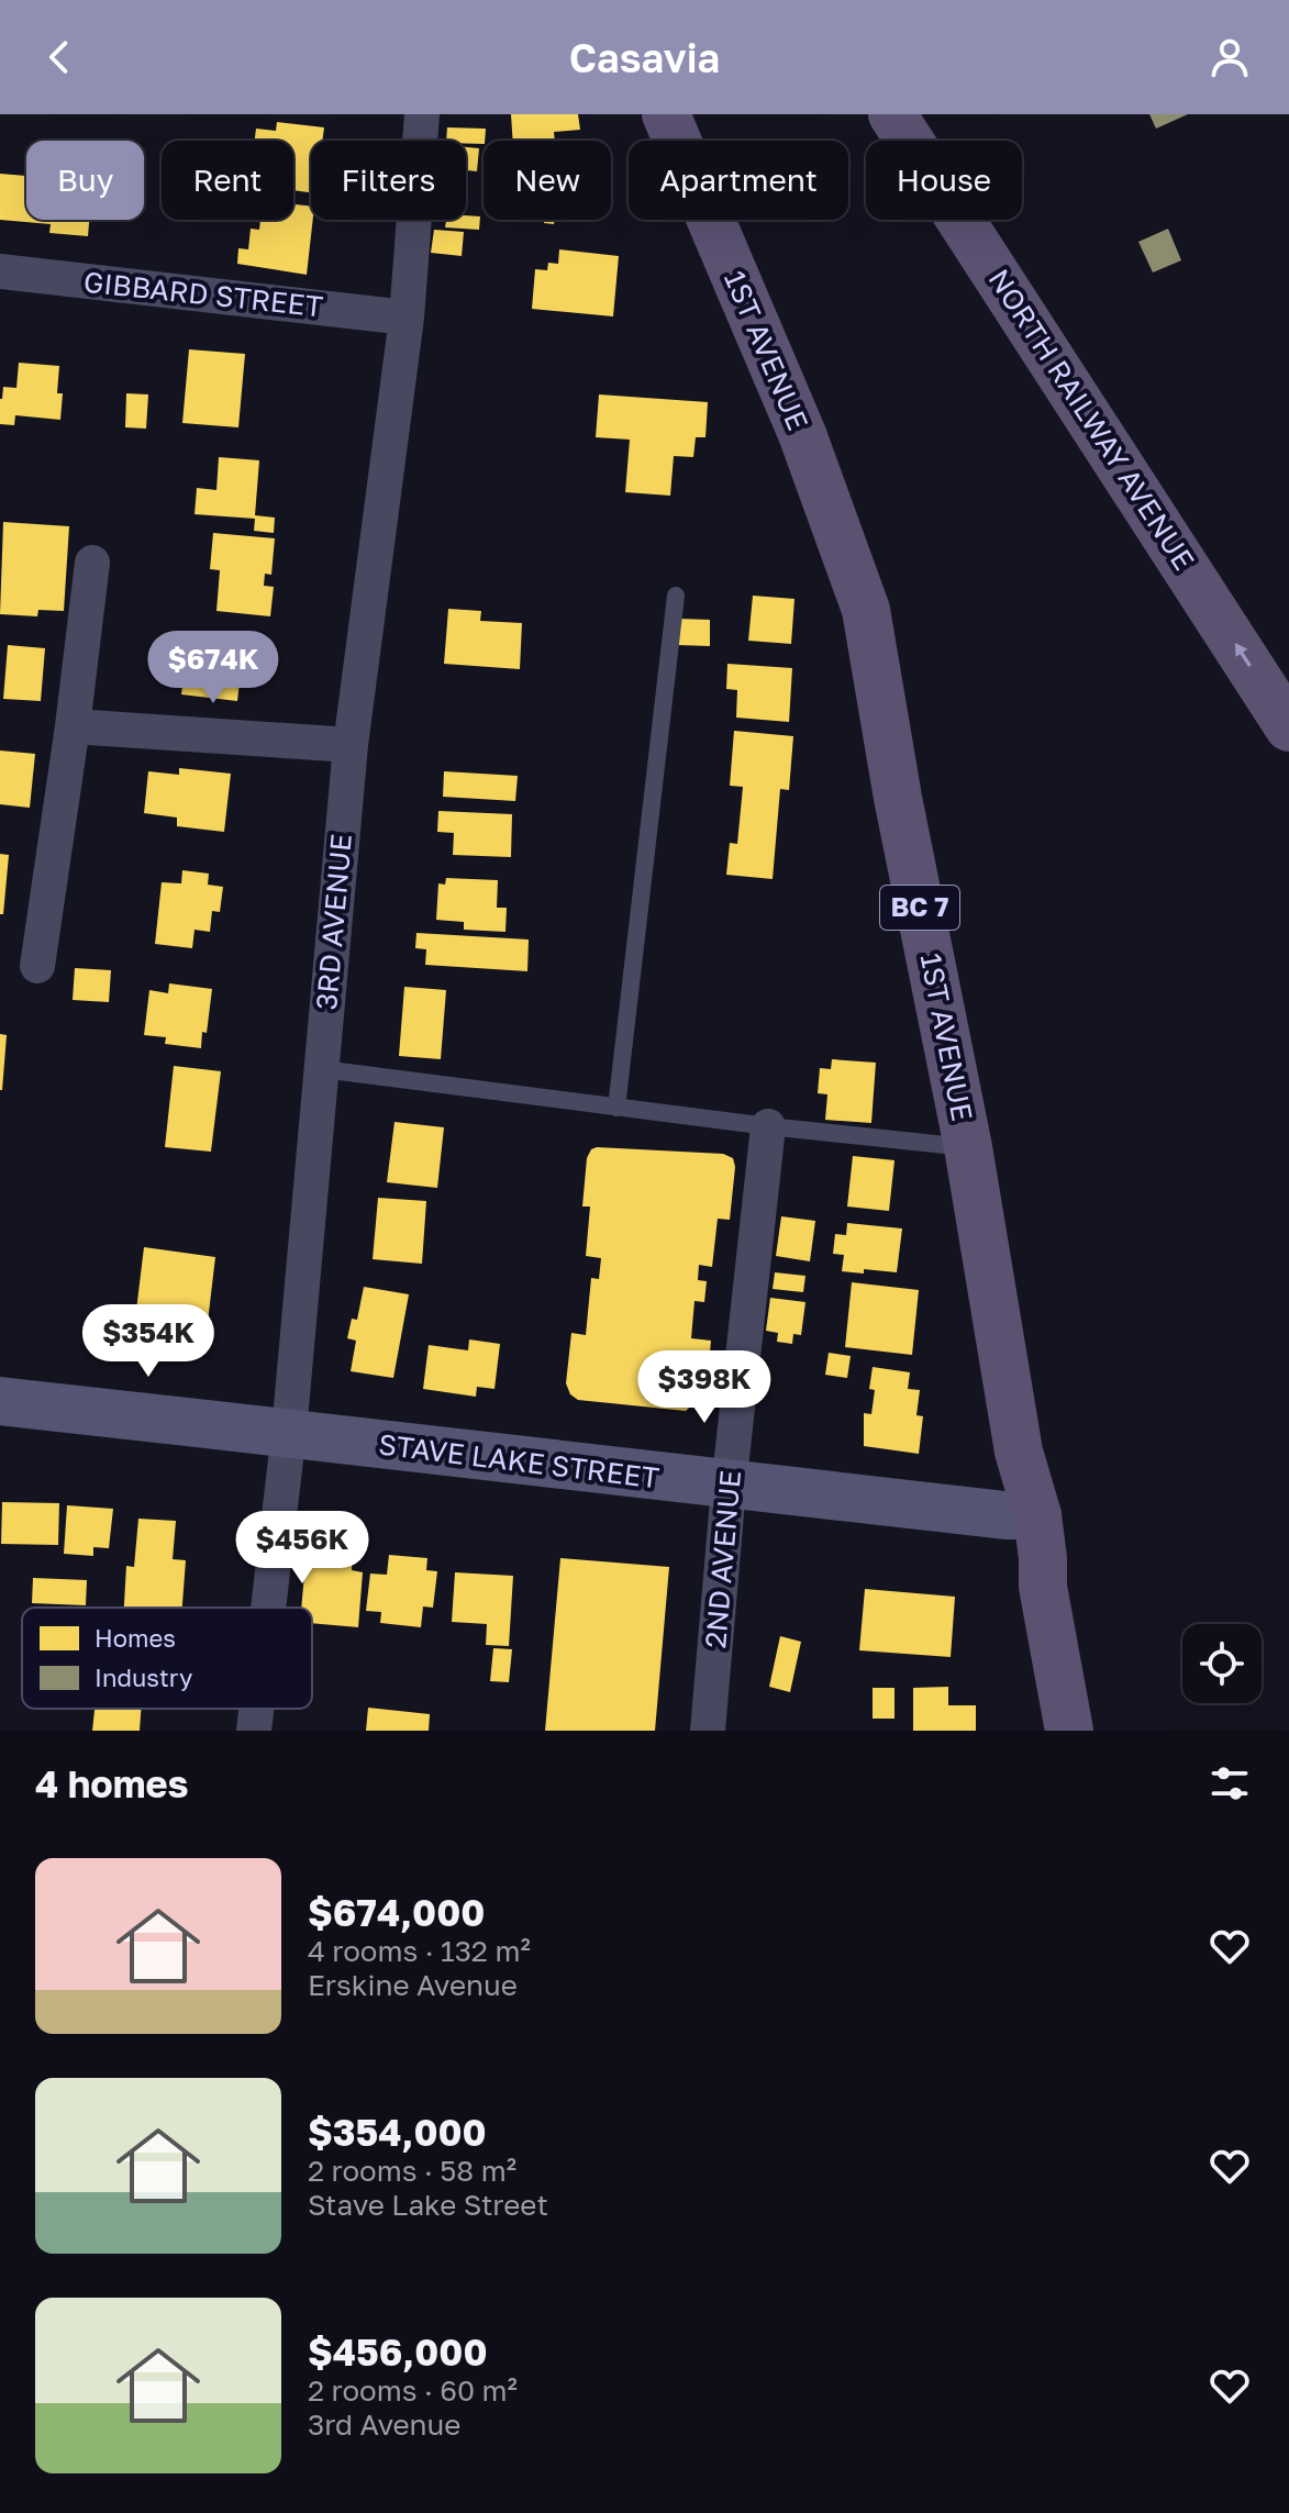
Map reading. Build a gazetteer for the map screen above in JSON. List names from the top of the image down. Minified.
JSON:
{"streets":{"main road":["1ST AVENUE","NORTH RAILWAY AVENUE","BC 7","STAVE LAKE STREET"],"street":["GIBBARD STREET","3RD AVENUE","2ND AVENUE"]},"crossings":[["GIBBARD STREET","3RD AVENUE"],["1ST AVENUE","STAVE LAKE STREET"],["3RD AVENUE","STAVE LAKE STREET"],["STAVE LAKE STREET","2ND AVENUE"]],"one_way":["NORTH RAILWAY AVENUE"],"legend":["Homes","Industry"],"page":{"header":"Casavia","chip":["Buy","Rent","Filters","New","Apartment","House"],"price":["$674K","$354K","$398K","$456K"],"heading":"4 homes","list":[{"name":"$674,000","note":"4 rooms · 132 m² · Erskine Avenue"},{"name":"$354,000","note":"2 rooms · 58 m² · Stave Lake Street"},{"name":"$456,000","note":"2 rooms · 60 m² · 3rd Avenue"}]}}
